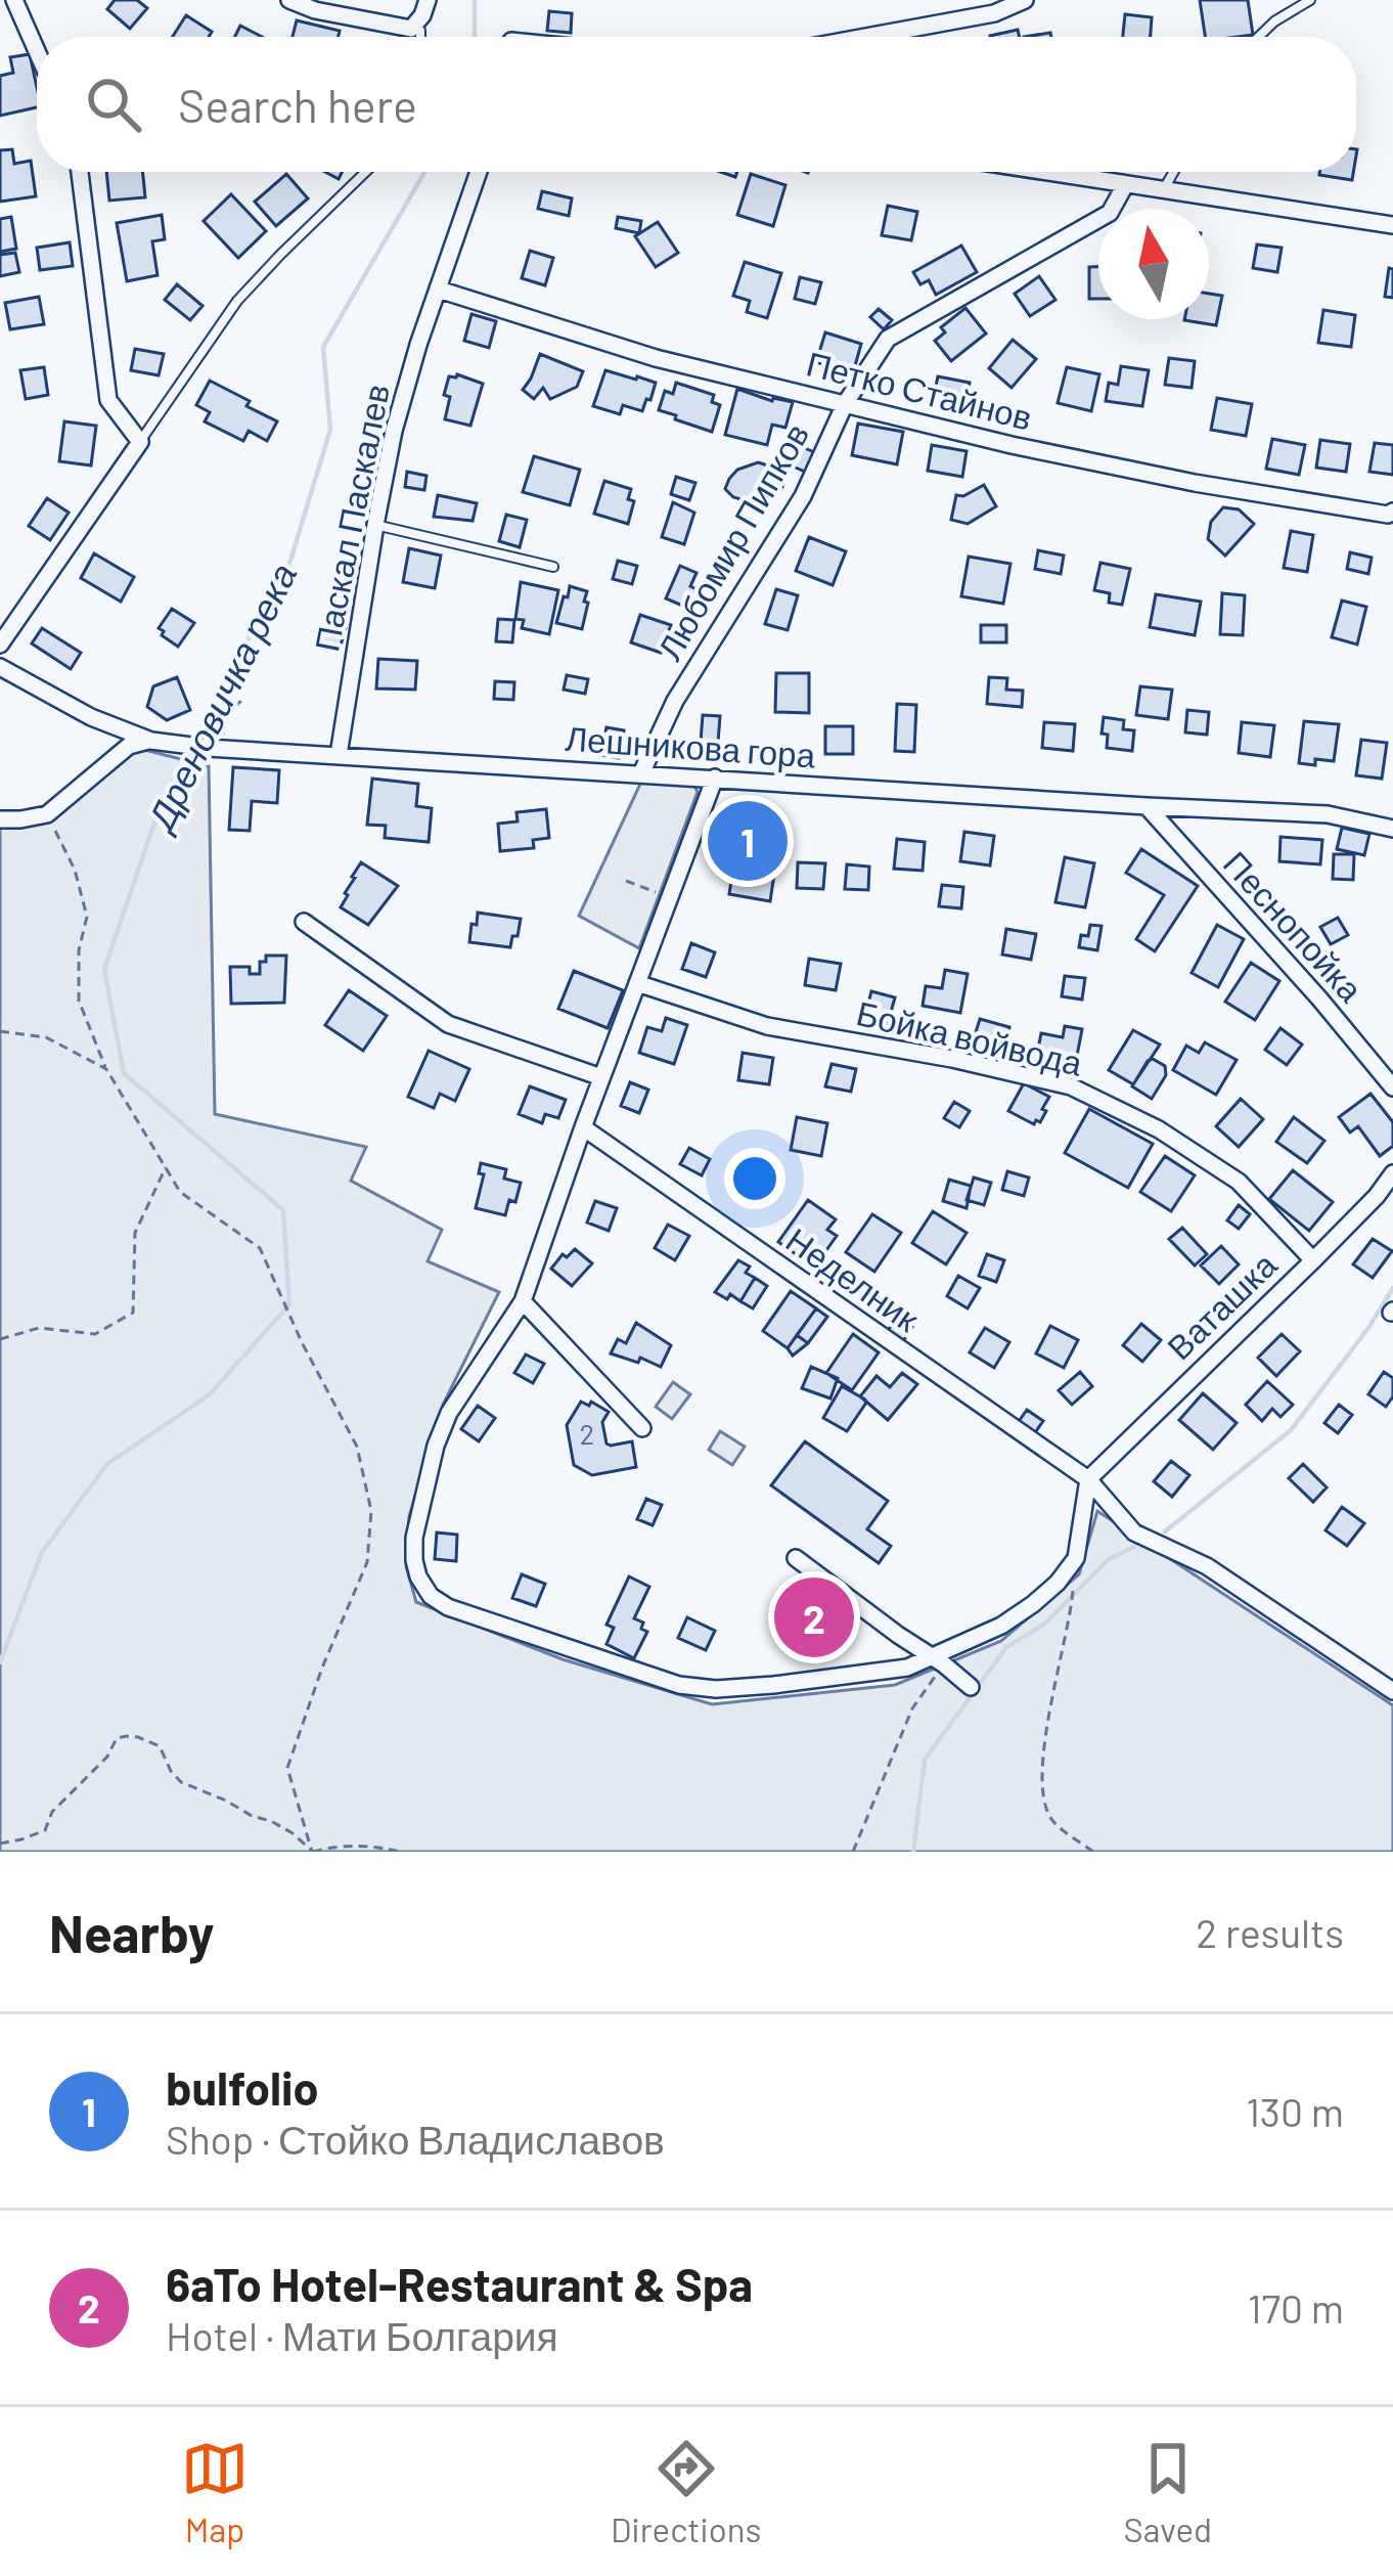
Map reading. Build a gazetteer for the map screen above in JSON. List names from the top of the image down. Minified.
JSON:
{"streets":{"street":["Петко Стайнов","Паскал Паскалев","Любомир Пипков","Лешникова гора","Песнопойка","Бойка войвода","Неделник","Ваташка"]},"crossings":[["Петко Стайнов","Паскал Паскалев"],["Петко Стайнов","Любомир Пипков"],["Паскал Паскалев","Лешникова гора"],["Любомир Пипков","Лешникова гора"],["Лешникова гора","Песнопойка"],["Бойка войвода","Ваташка"],["Неделник","Ваташка"]],"water":["Дреновичка река"],"house_numbers":["2"],"north":"top","page":{"search":"Search here","pins":["1","2"],"heading":["Nearby","2 results"],"list":[{"mark":"1","name":"bulfolio","note":"Shop · Стойко Владиславов","value":"130 m"},{"mark":"2","name":"6aTo Hotel-Restaurant & Spa","note":"Hotel · Мати Болгария","value":"170 m"}],"nav":["Map","Directions","Saved"]}}
